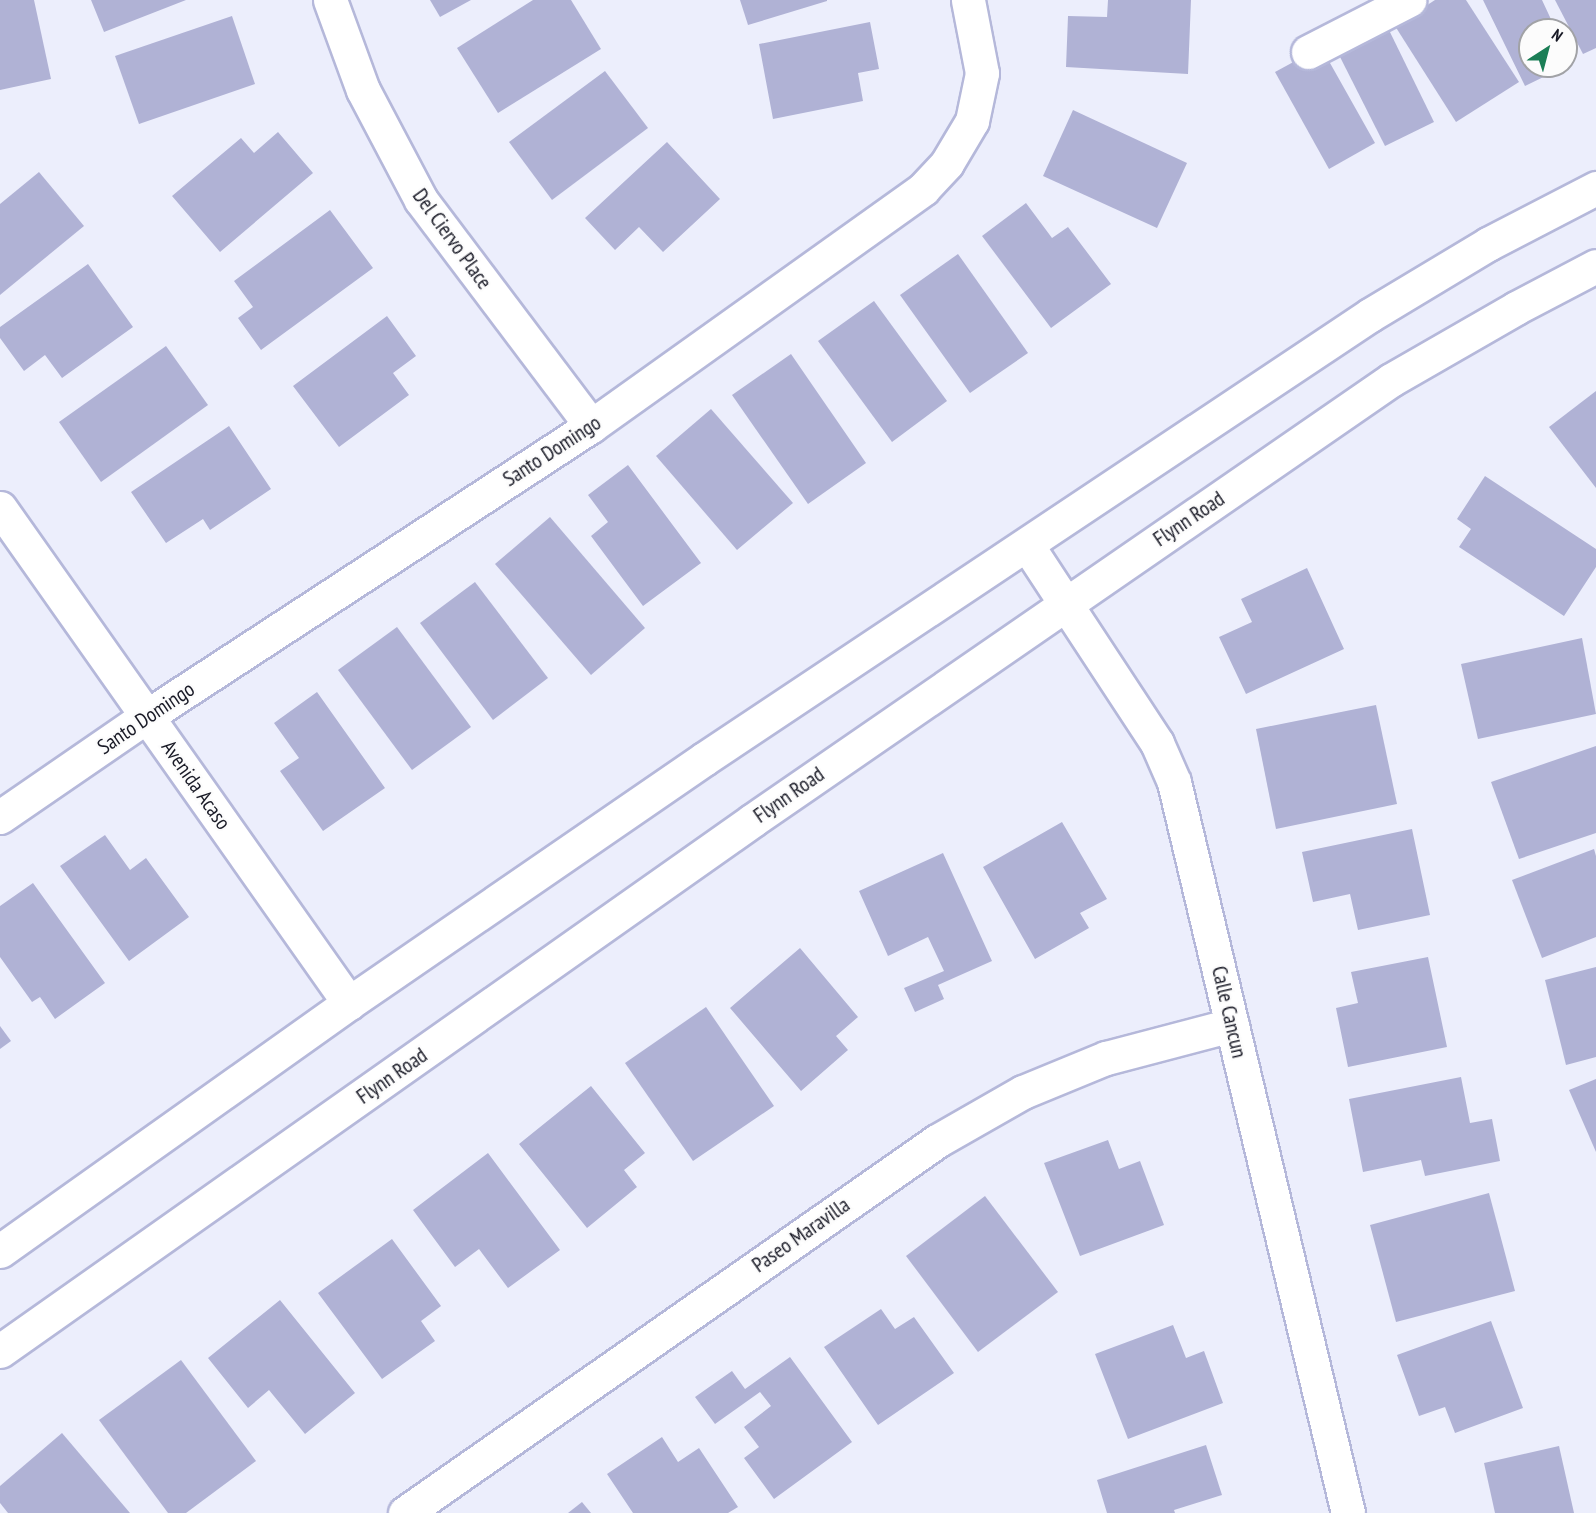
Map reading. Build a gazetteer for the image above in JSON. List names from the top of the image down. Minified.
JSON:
{"streets":{"street":["Del Ciervo Place","Santo Domingo","Flynn Road","Avenida Acaso","Calle Cancun","Paseo Maravilla"]},"crossings":[["Del Ciervo Place","Santo Domingo"],["Santo Domingo","Avenida Acaso"],["Flynn Road","Calle Cancun"],["Calle Cancun","Paseo Maravilla"]],"north":"top right"}
